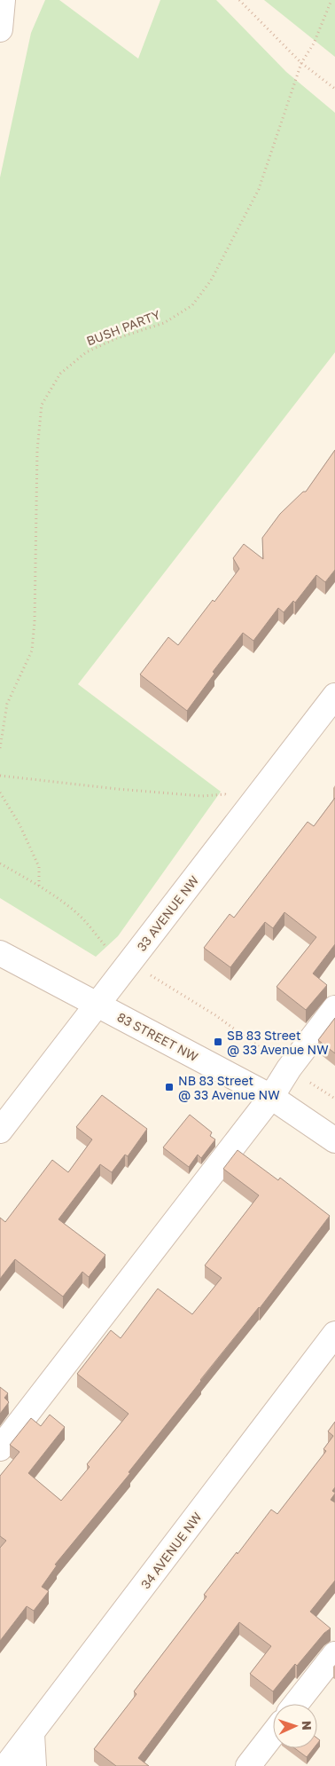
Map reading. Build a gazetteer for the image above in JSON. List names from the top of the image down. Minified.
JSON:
{"streets":{"street":["33 AVENUE NW","83 STREET NW","34 AVENUE NW"],"path":["BUSH PARTY"]},"crossings":[["33 AVENUE NW","83 STREET NW"]],"places":{"transit":["SB 83 Street @ 33 Avenue NW","NB 83 Street @ 33 Avenue NW"]},"north":"right"}
